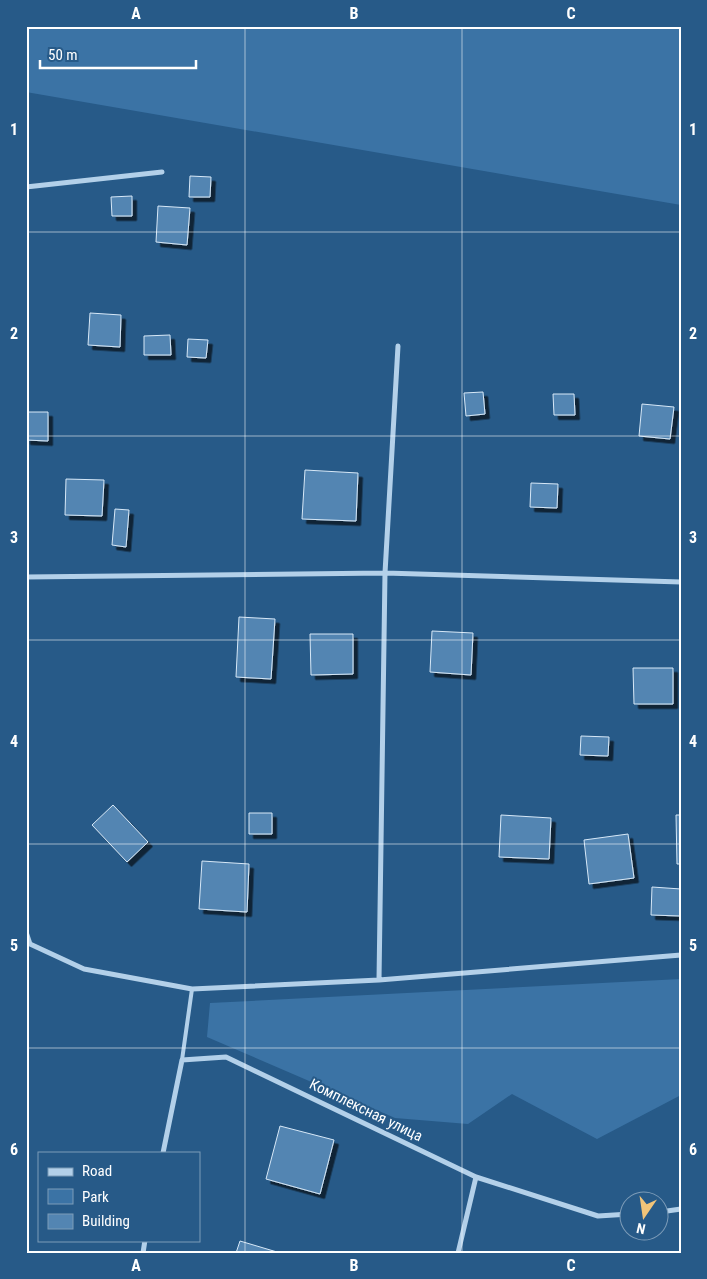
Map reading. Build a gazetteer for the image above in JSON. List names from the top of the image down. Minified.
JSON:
{"streets":{"street":["Комплексная улица"]},"legend":["Road","Park","Building"],"scale_bar":"50 m","north":"bottom","grid":{"columns":["A","B","C"],"rows":["1","2","3","4","5","6"]}}
